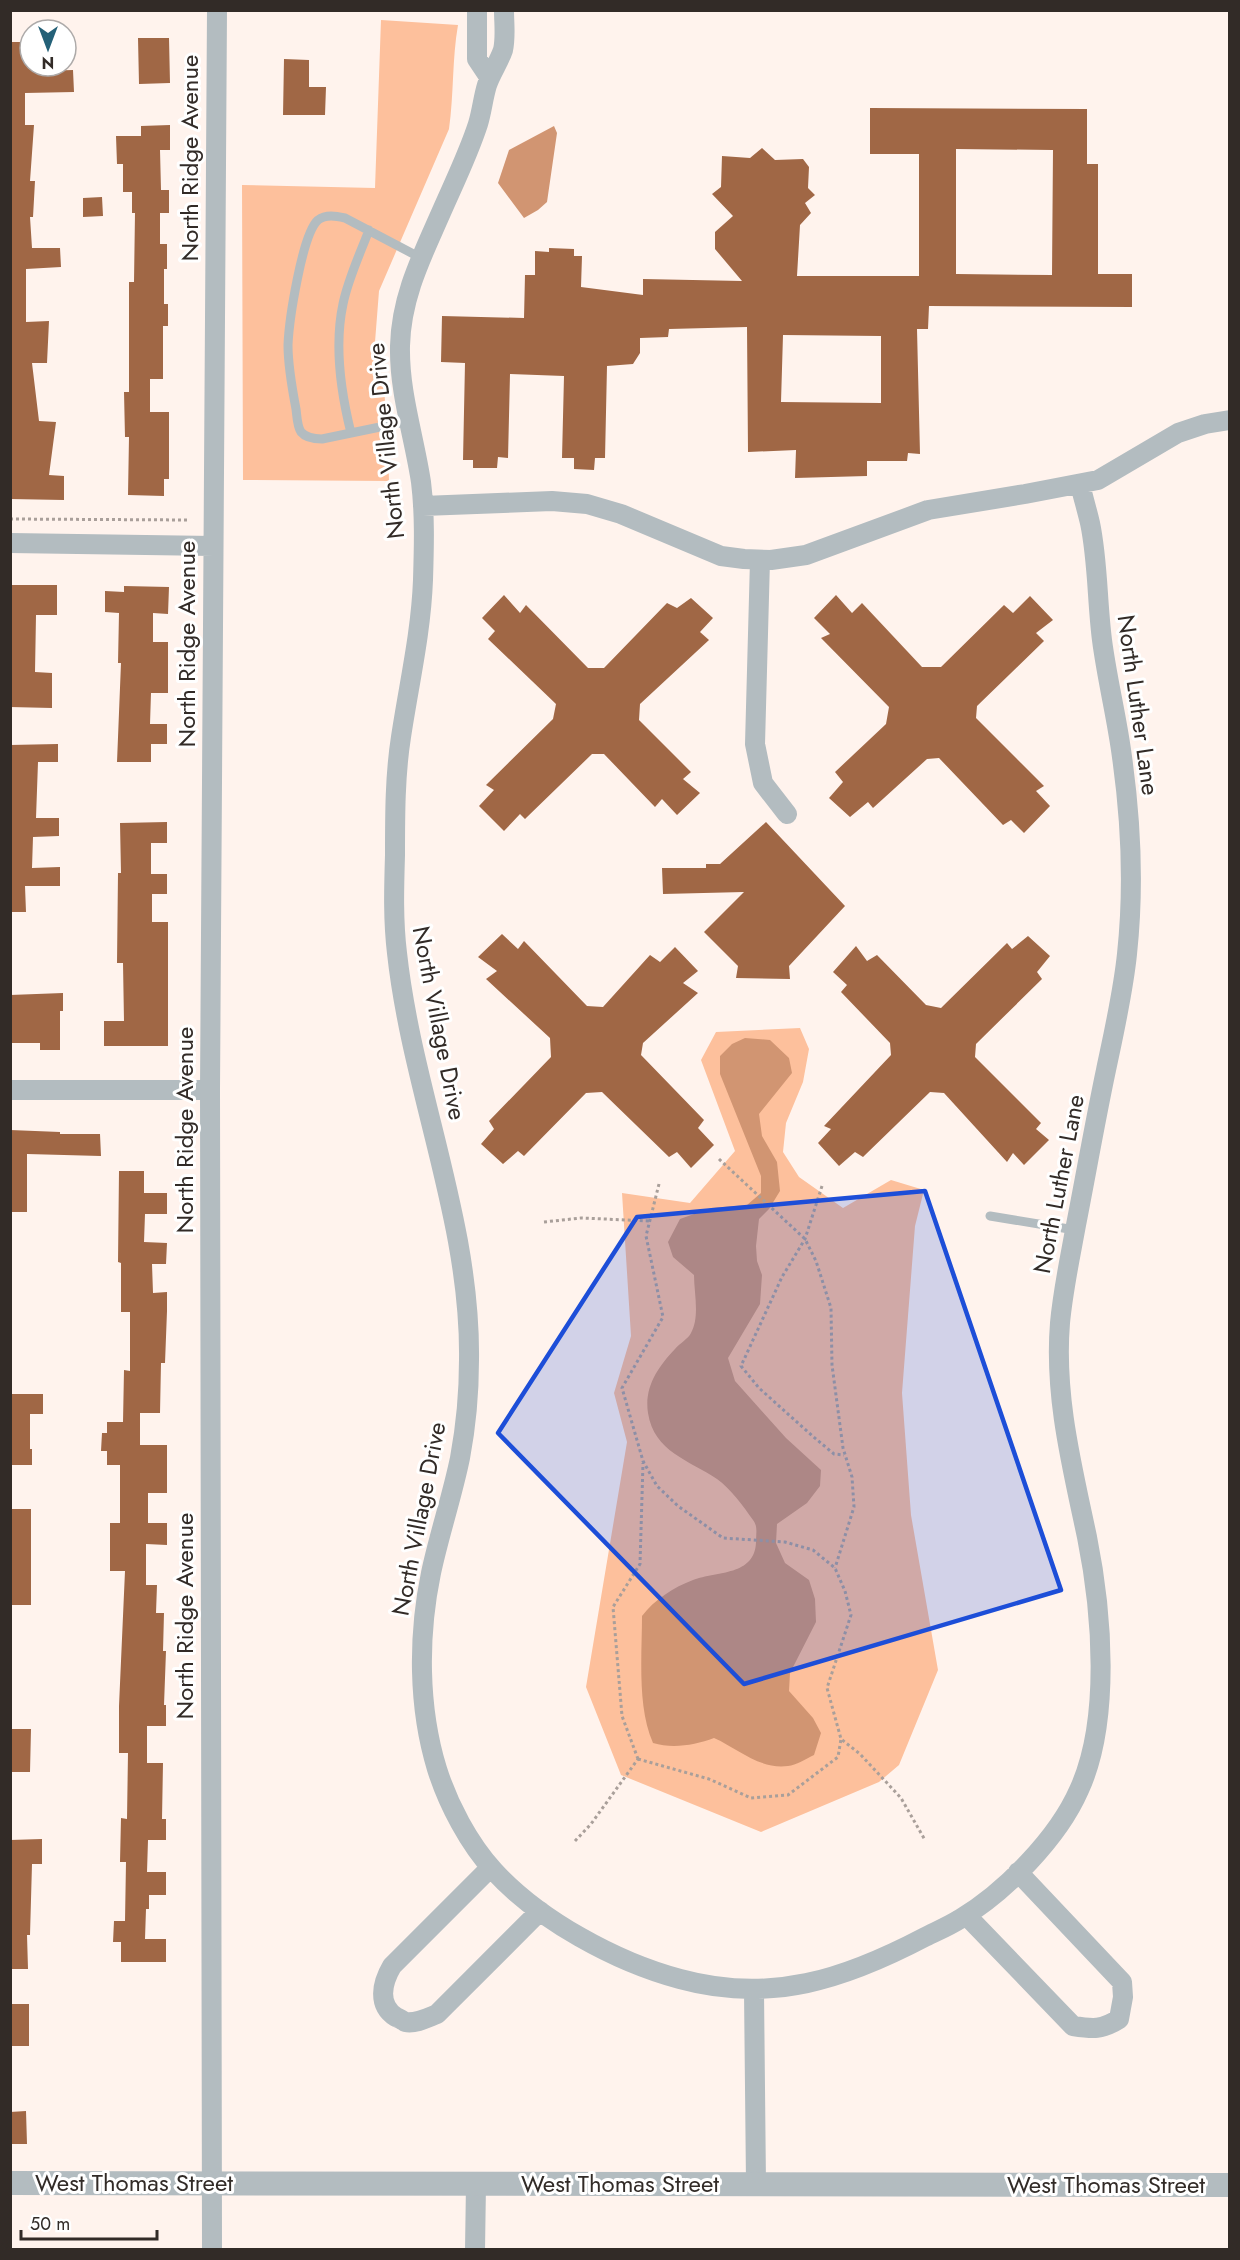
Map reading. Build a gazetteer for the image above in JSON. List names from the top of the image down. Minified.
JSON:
{"streets":{"street":["North Ridge Avenue","North Village Drive","North Luther Lane","West Thomas Street"]},"crossings":[["North Ridge Avenue","West Thomas Street"],["North Village Drive","North Luther Lane"]],"scale_bar":"50 m","north":"bottom"}
